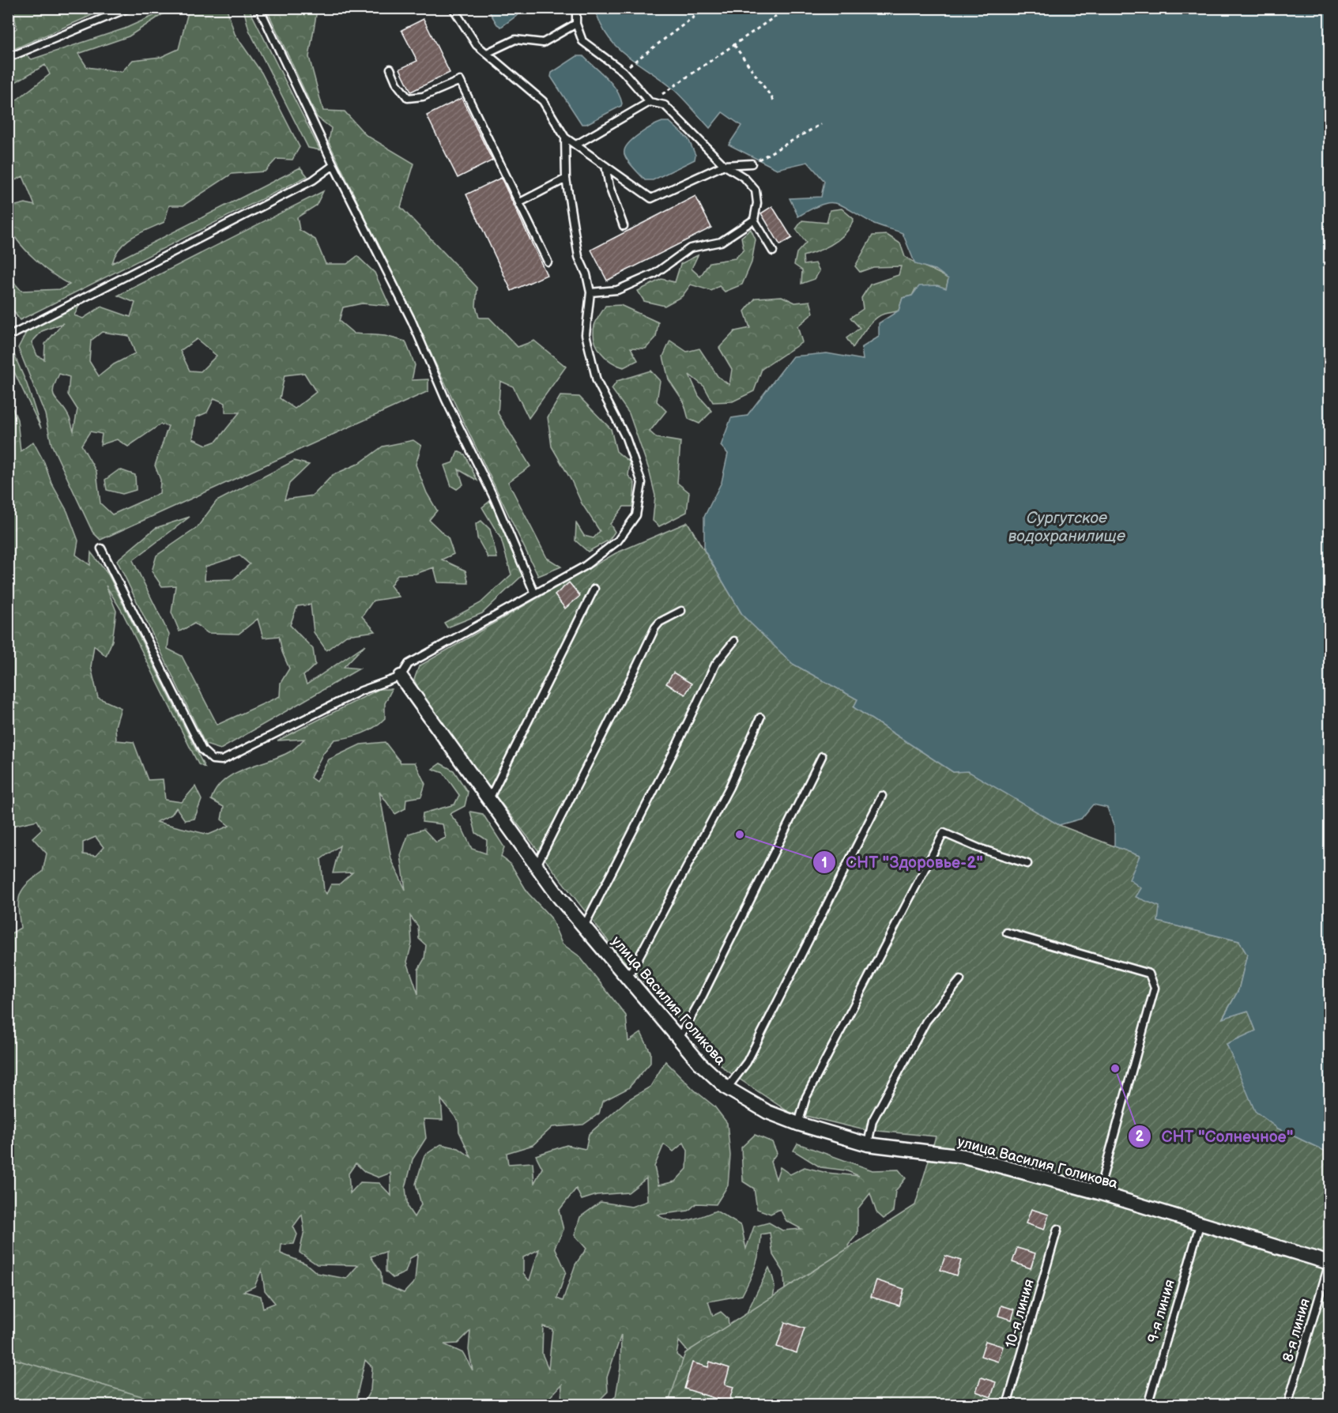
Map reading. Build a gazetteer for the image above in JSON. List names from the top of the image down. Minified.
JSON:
{"streets":{"street":["улица Василия Голикова"],"lane":["9-я линия","10-я линия","8-я линия"]},"crossings":[["улица Василия Голикова","9-я линия"],["улица Василия Голикова","8-я линия"]],"water":["Сургутское водохранилище"],"places":["СНТ \"Здоровье-2\"","СНТ \"Солнечное\""]}
